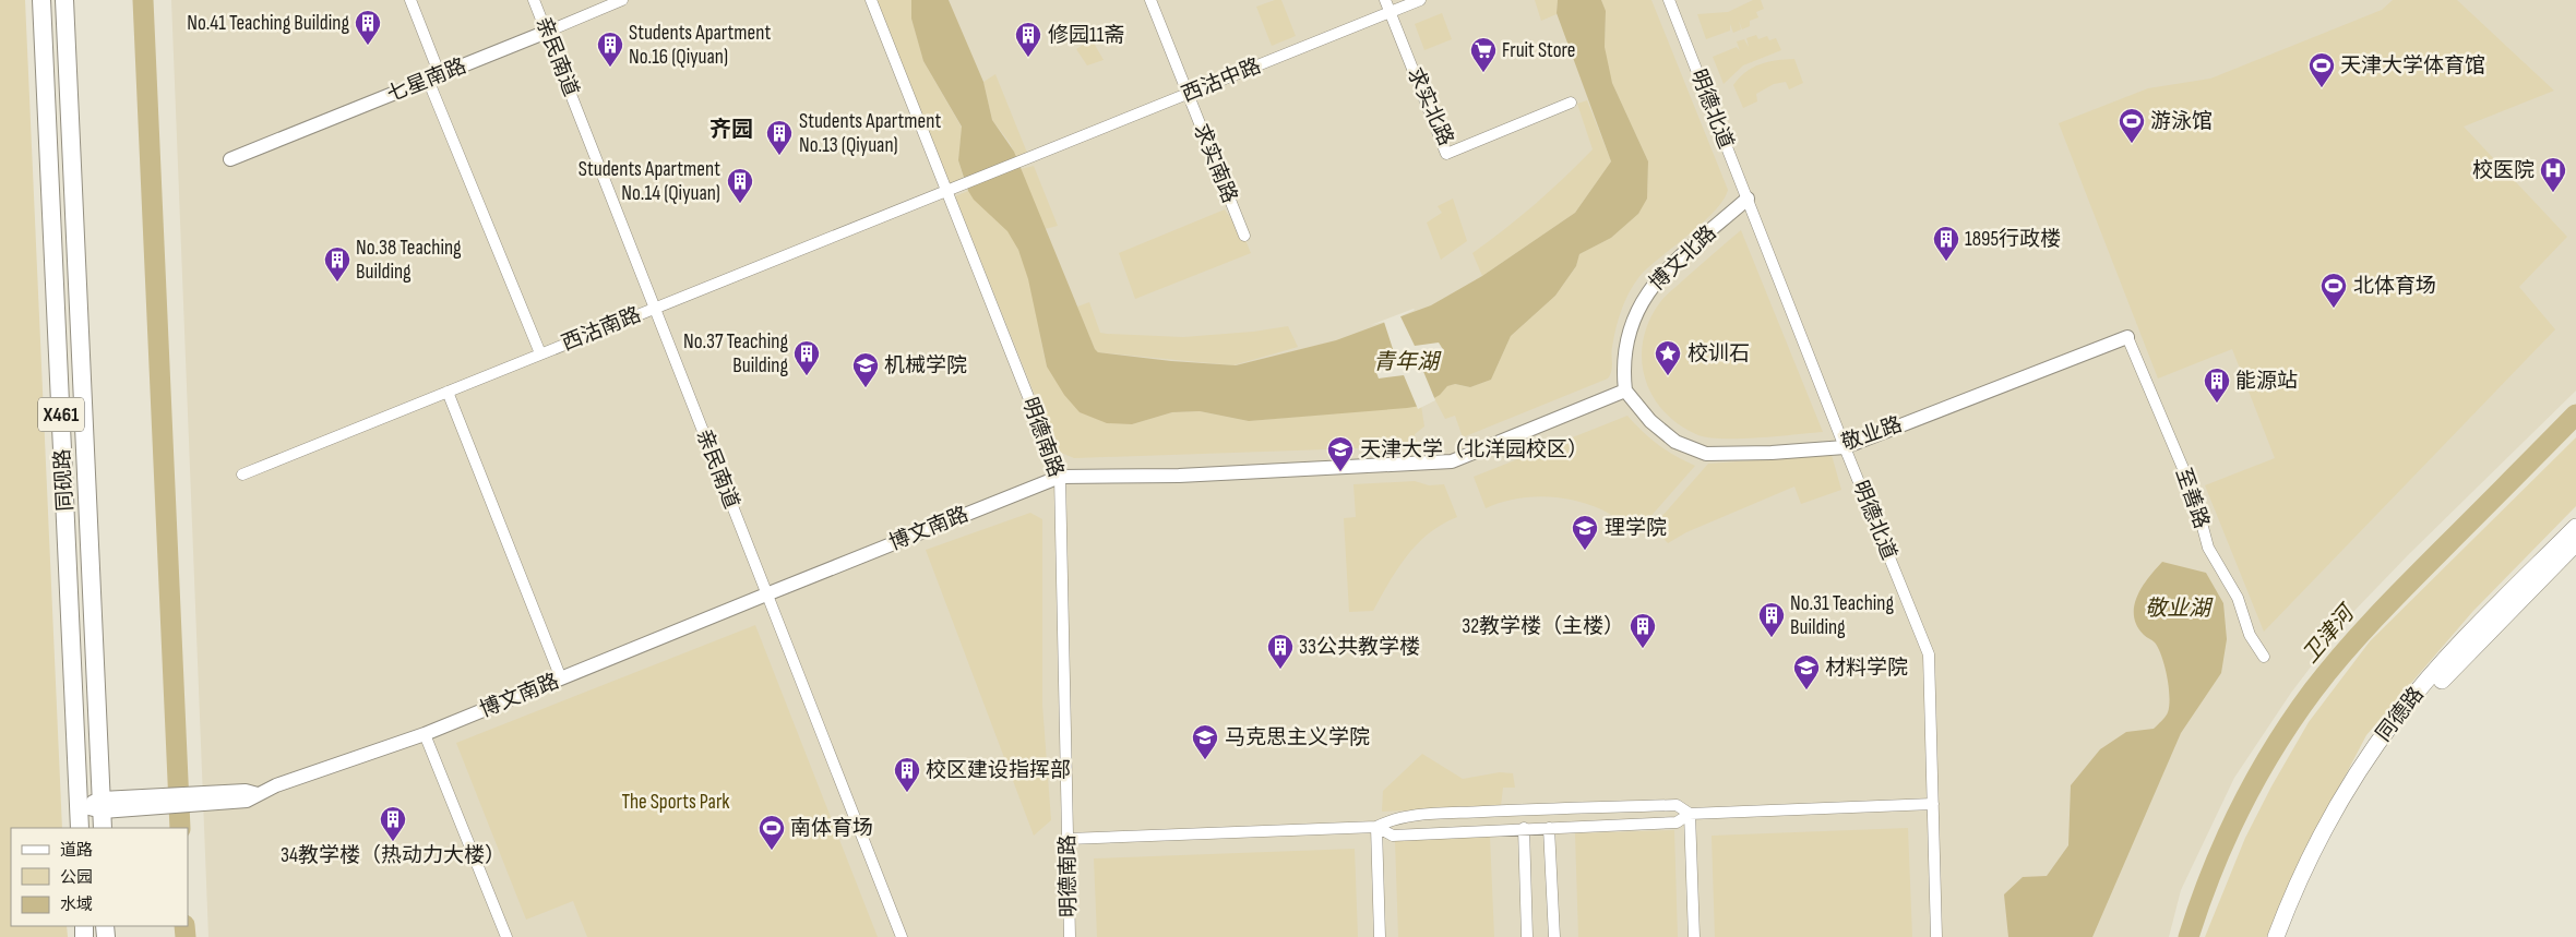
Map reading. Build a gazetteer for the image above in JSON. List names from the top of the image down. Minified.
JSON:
{"streets":{"main road":["X461","同砚路","同德路"],"street":["亲民南道","七星南路","西沽中路","求实北路","明德北道","求实南路","博文北路","西沽南路","敬业路","明德南路","至善路","博文南路"]},"crossings":[["亲民南道","七星南路"],["亲民南道","西沽南路"],["亲民南道","博文南路"],["西沽中路","求实北路"],["西沽中路","求实南路"],["西沽中路","西沽南路"],["明德北道","博文北路"],["明德北道","敬业路"],["博文北路","敬业路"],["博文北路","博文南路"],["西沽南路","明德南路"],["敬业路","至善路"],["敬业路","博文南路"],["明德南路","博文南路"],["同砚路","博文南路"]],"districts":["齐园"],"water":["青年湖","敬业湖","卫津河"],"parks":["The Sports Park"],"places":{"building":["No.41 Teaching Building","修园11斋","Students Apartment No.16 (Qiyuan)","Students Apartment No.13 (Qiyuan)","Students Apartment No.14 (Qiyuan)","1895行政楼","No.38 Teaching Building","No.37 Teaching Building","能源站","No.31 Teaching Building","32教学楼（主楼）","33公共教学楼","校区建设指挥部","34教学楼（热动力大楼）"],"supermarket":["Fruit Store"],"sports":["天津大学体育馆","游泳馆","北体育场","南体育场"],"hospital":["校医院"],"place":["校训石"],"school or university":["机械学院","天津大学（北洋园校区）","理学院","材料学院","马克思主义学院"]},"legend":["道路","公园","水域"]}
